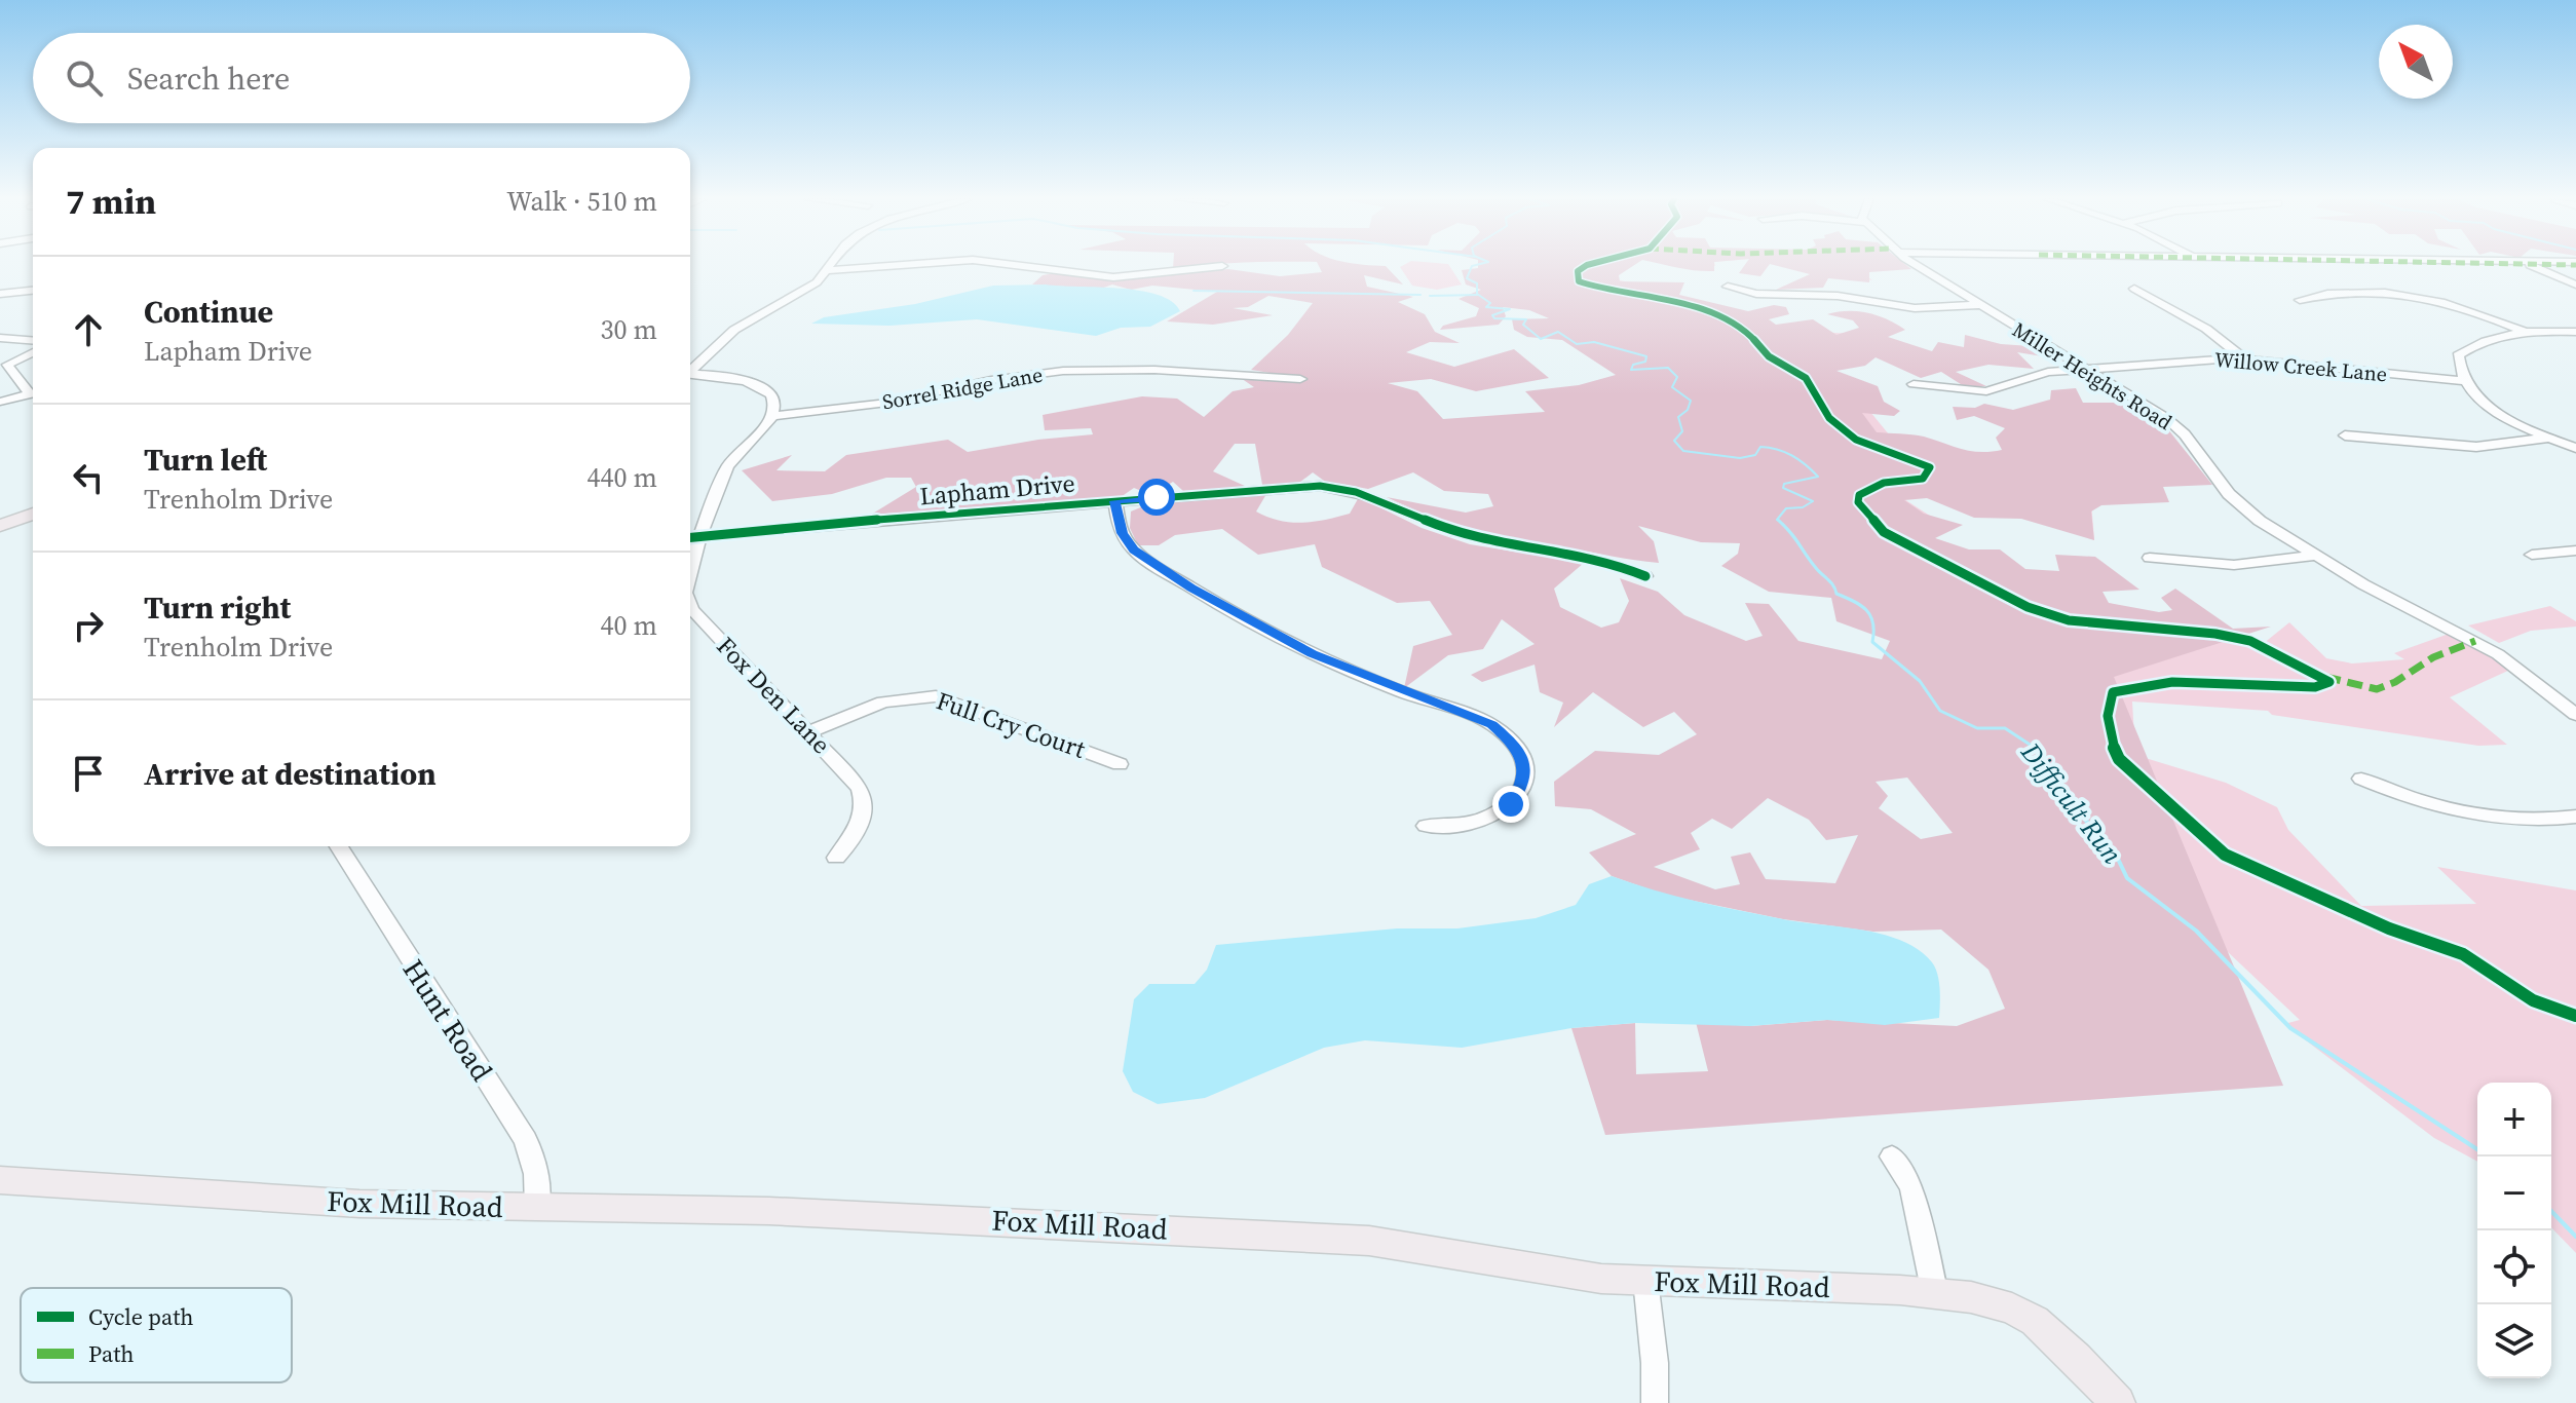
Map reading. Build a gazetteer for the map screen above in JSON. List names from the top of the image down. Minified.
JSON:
{"streets":{"main road":["Fox Mill Road"],"street":["Willow Creek Lane","Miller Heights Road","Sorrel Ridge Lane","Lapham Drive","Fox Den Lane","Full Cry Court","Hunt Road"]},"crossings":[["Willow Creek Lane","Miller Heights Road"],["Sorrel Ridge Lane","Fox Den Lane"],["Lapham Drive","Fox Den Lane"],["Fox Den Lane","Full Cry Court"],["Hunt Road","Fox Mill Road"]],"water":["Difficult Run"],"legend":["Cycle path","Path"],"north":"top left","page":{"search":"Search here","heading":["7 min","Walk · 510 m"],"list":[["Continue","Lapham Drive","30 m"],["Turn left","Trenholm Drive","440 m"],["Turn right","Trenholm Drive","40 m"],"Arrive at destination"],"map_buttons":["+","−"]}}
